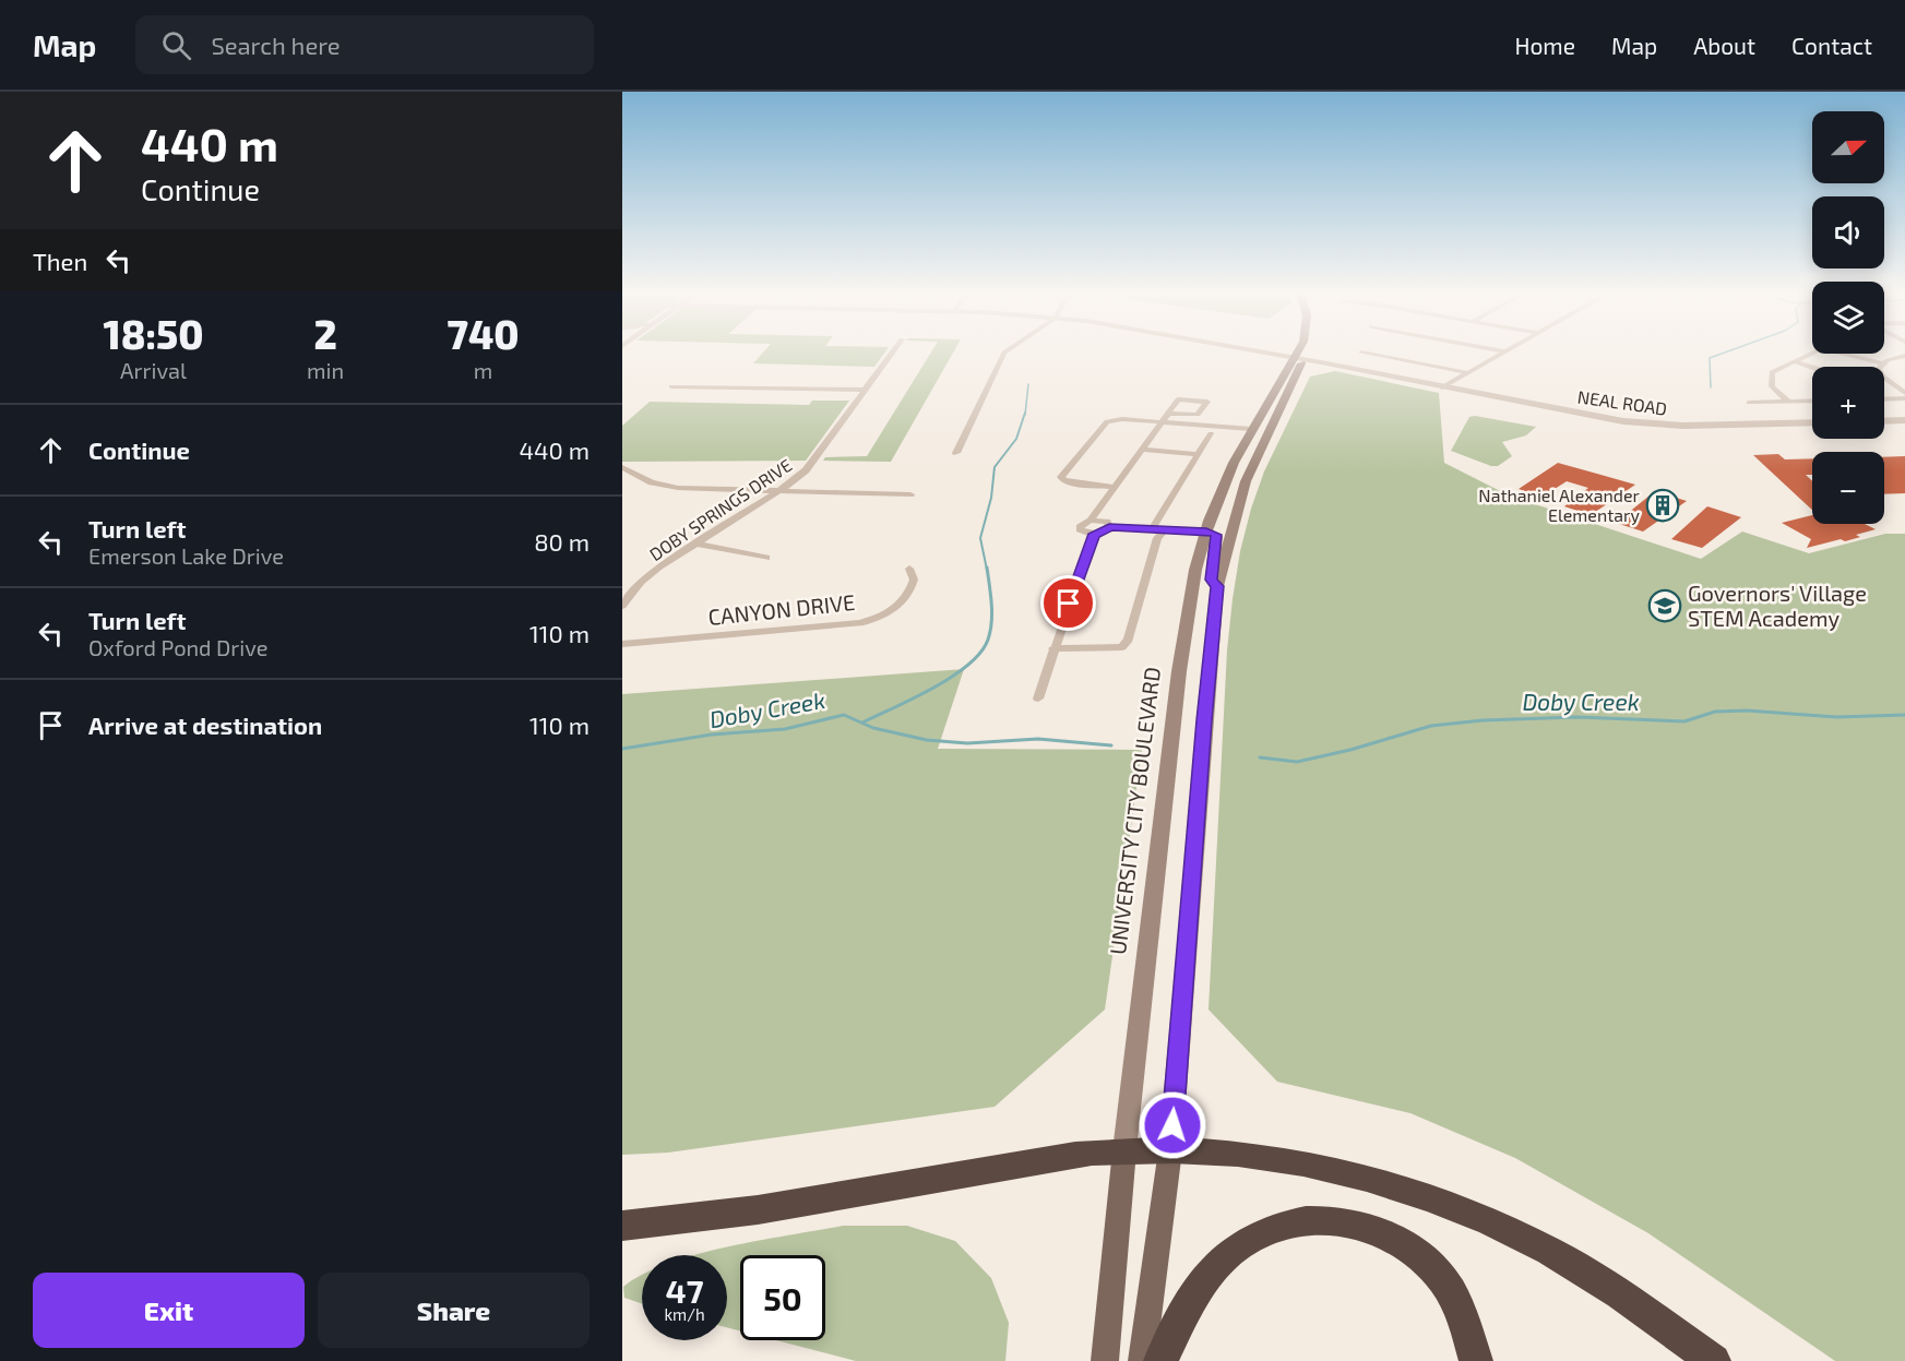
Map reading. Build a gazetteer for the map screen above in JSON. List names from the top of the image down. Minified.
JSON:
{"streets":{"main road":["UNIVERSITY CITY BOULEVARD"],"street":["NEAL ROAD","DOBY SPRINGS DRIVE","CANYON DRIVE"]},"crossings":[["NEAL ROAD","UNIVERSITY CITY BOULEVARD"]],"water":["Doby Creek"],"places":{"building":["Nathaniel Alexander Elementary"],"school or university":["Governors' Village STEM Academy"]},"north":"right","page":{"header":"Map","search":"Search here","nav":["Home","Map","About","Contact"],"turn":["440 m","Continue"],"map_buttons":["+","−"],"then":"Then","eta":["18:50","Arrival","2","min","740","m"],"list":[{"name":"Continue","value":"440 m"},{"name":"Turn left","note":"Emerson Lake Drive","value":"80 m"},{"name":"Turn left","note":"Oxford Pond Drive","value":"110 m"},{"name":"Arrive at destination","value":"110 m"}],"speed":"47 km/h","limit":"50","buttons":["Exit","Share"]}}
